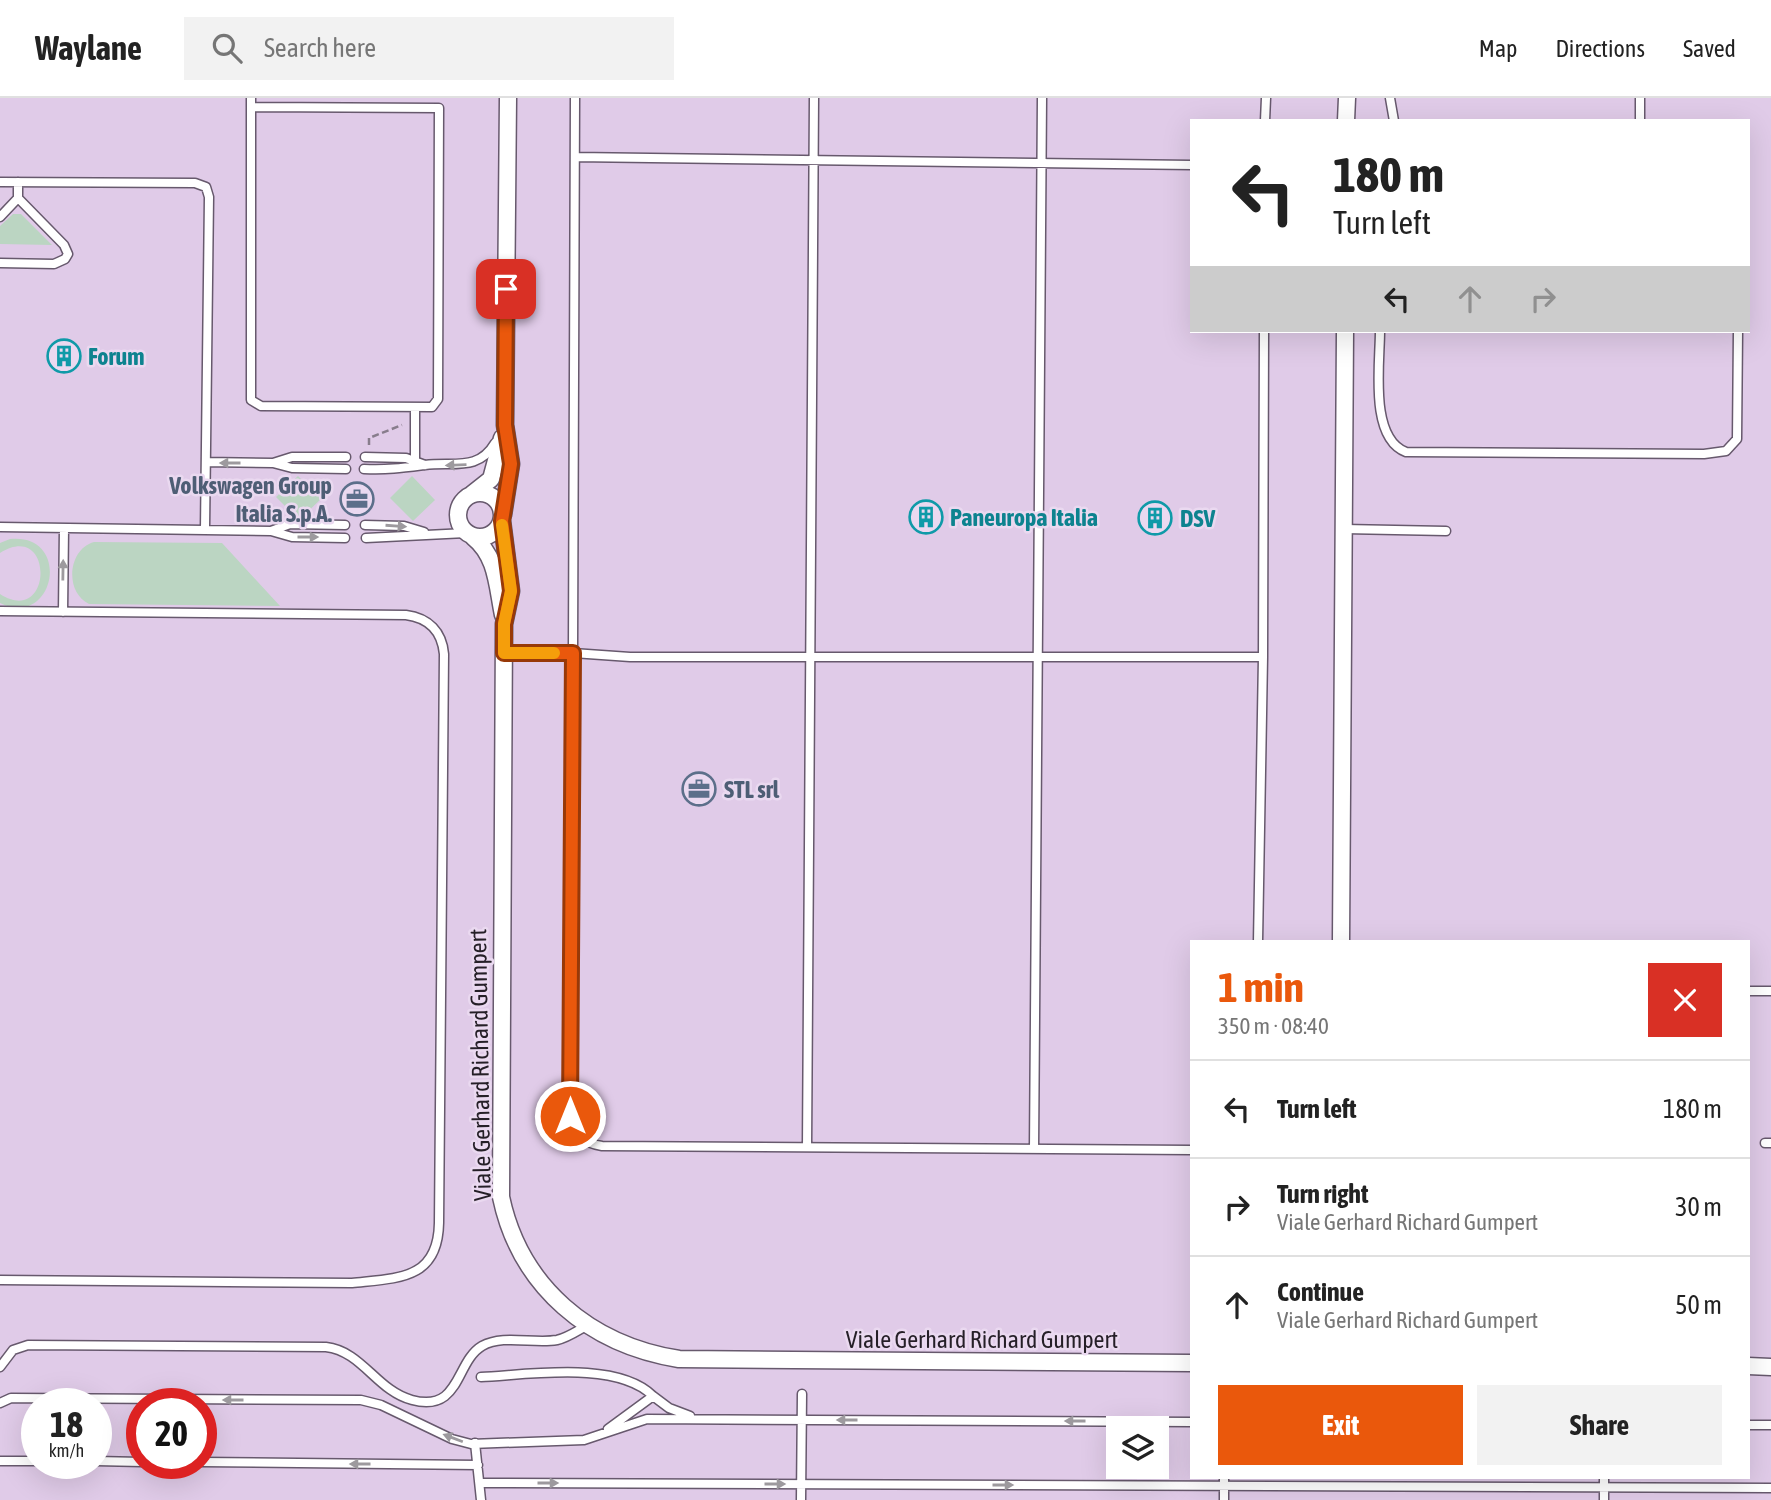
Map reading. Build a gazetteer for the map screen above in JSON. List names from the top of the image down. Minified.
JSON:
{"streets":{"street":["Viale Gerhard Richard Gumpert"]},"places":{"building":["Forum","Paneuropa Italia","DSV"],"office":["Volkswagen Group Italia S.p.A.","STL srl"]},"page":{"header":"Waylane","search":"Search here","nav":["Map","Directions","Saved"],"turn":["180 m","Turn left"],"heading":["1 min","350 m · 08:40"],"list":[{"name":"Turn left","value":"180 m"},{"name":"Turn right","note":"Viale Gerhard Richard Gumpert","value":"30 m"},{"name":"Continue","note":"Viale Gerhard Richard Gumpert","value":"50 m"}],"buttons":["Exit","Share"],"speed":"18 km/h","limit":"20"}}
